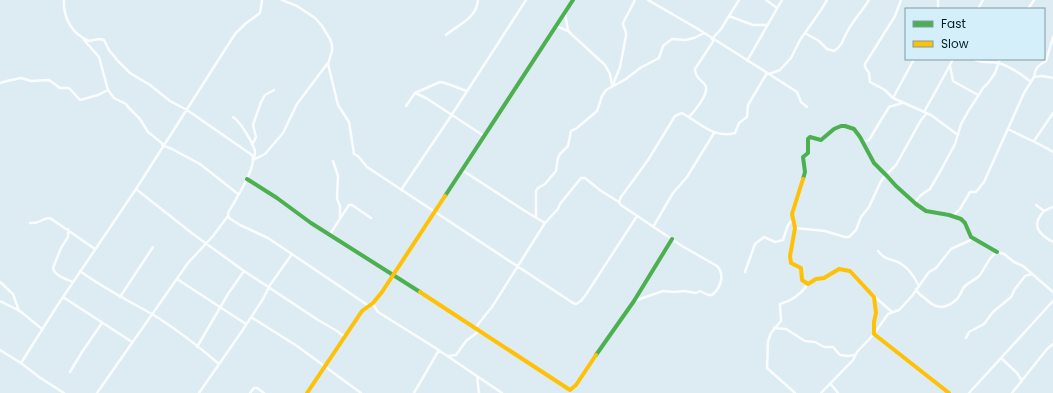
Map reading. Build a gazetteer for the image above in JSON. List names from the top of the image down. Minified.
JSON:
{"legend":["Fast","Slow"]}
